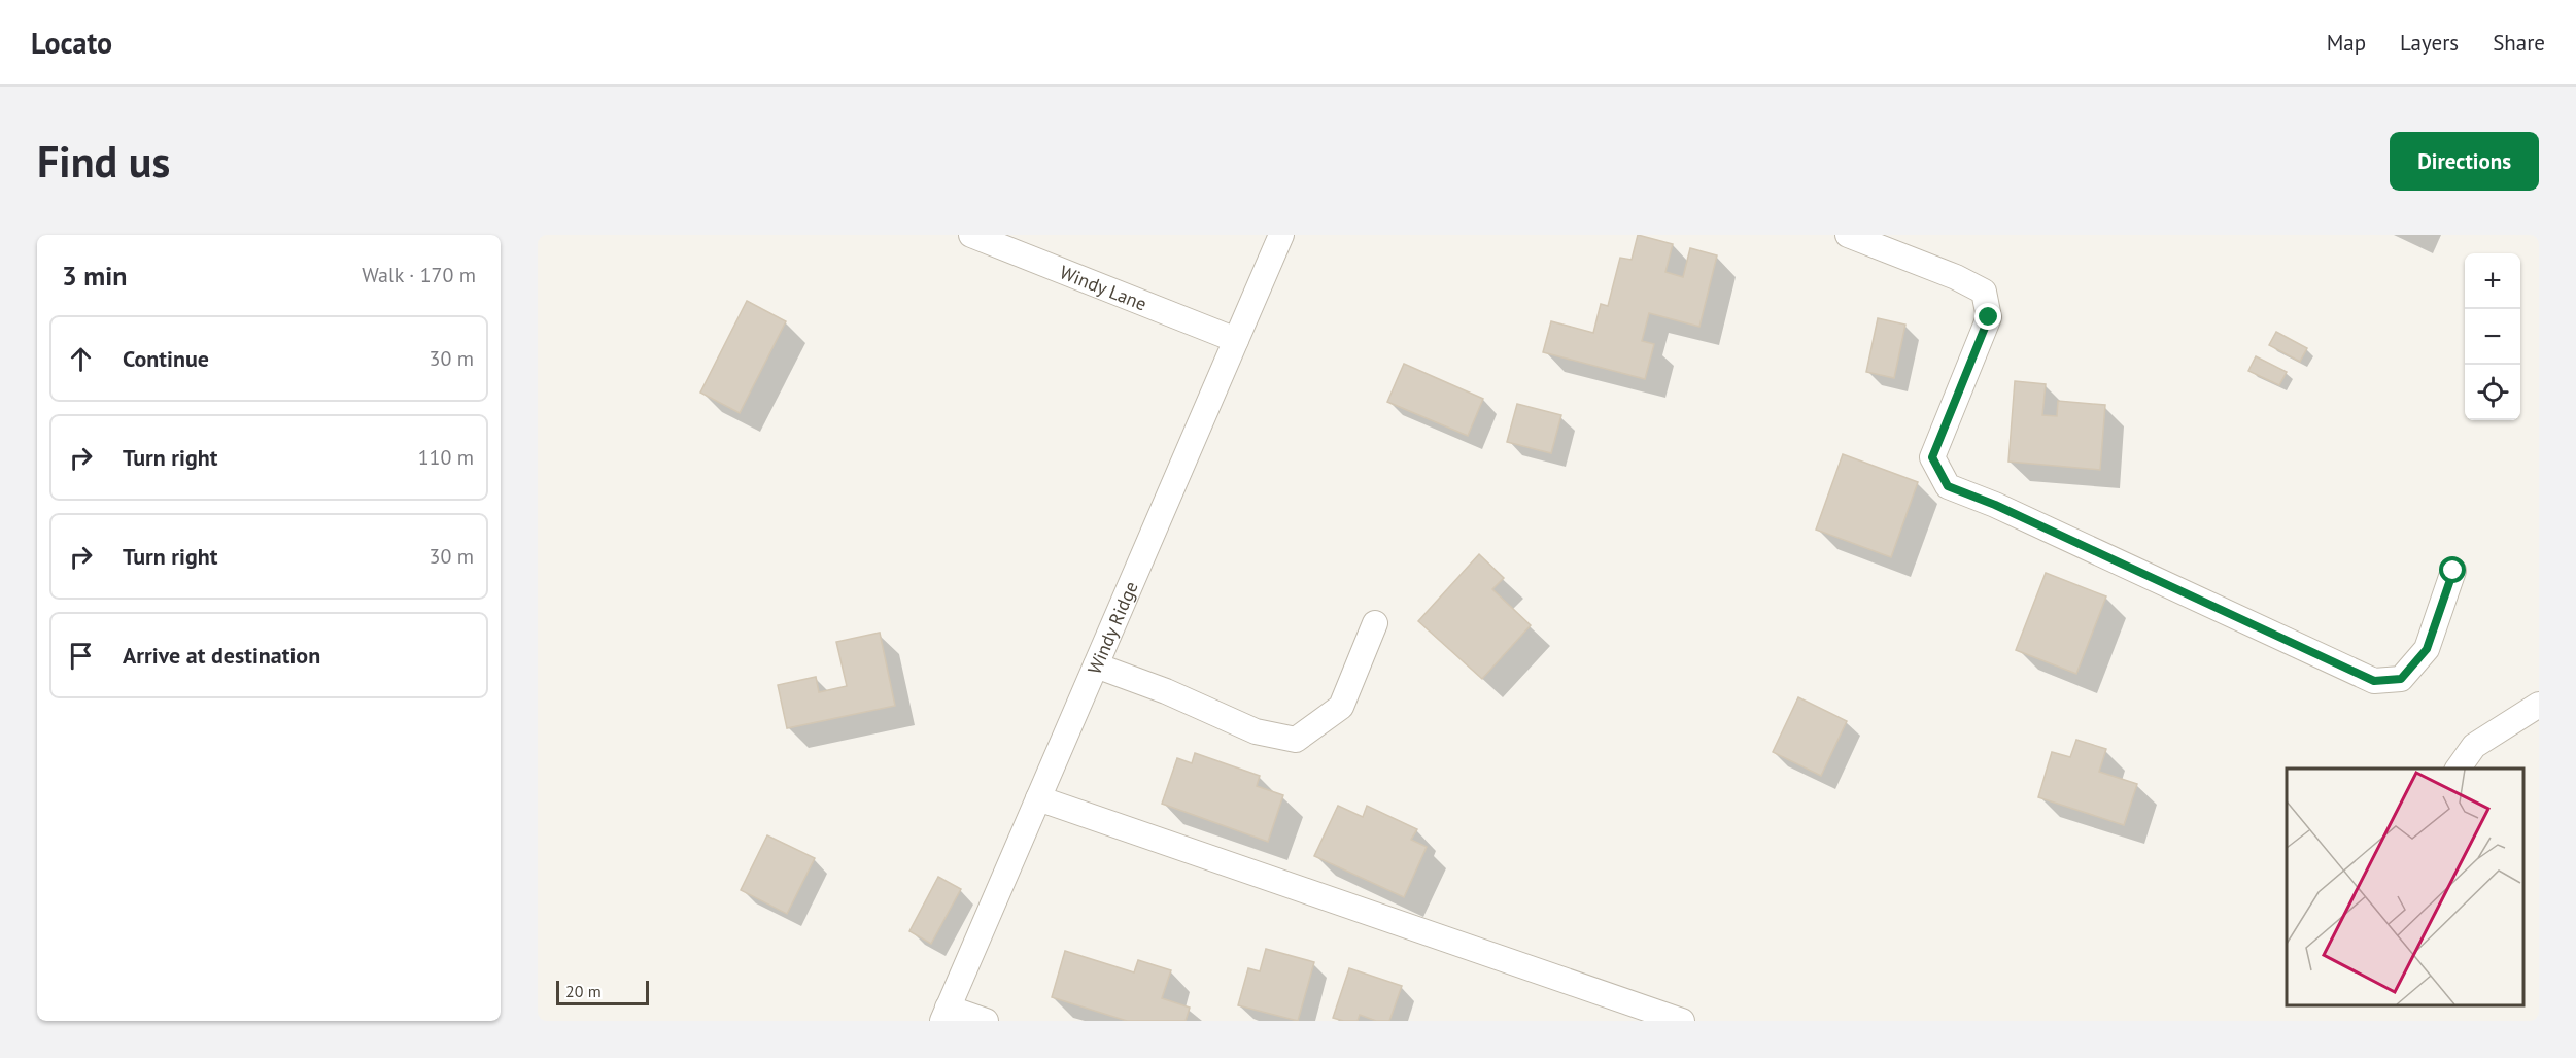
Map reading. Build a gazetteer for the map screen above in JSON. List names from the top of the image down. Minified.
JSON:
{"streets":{"street":["Windy Lane","Windy Ridge"]},"crossings":[["Windy Lane","Windy Ridge"]],"scale_bar":"20 m","page":{"header":"Locato","nav":["Map","Layers","Share"],"buttons":"Directions","title":"Find us","heading":["3 min","Walk · 170 m"],"map_buttons":["+","−"],"list":[["Continue","30 m"],["Turn right","110 m"],["Turn right","30 m"],"Arrive at destination"],"scale":"20 m"}}
